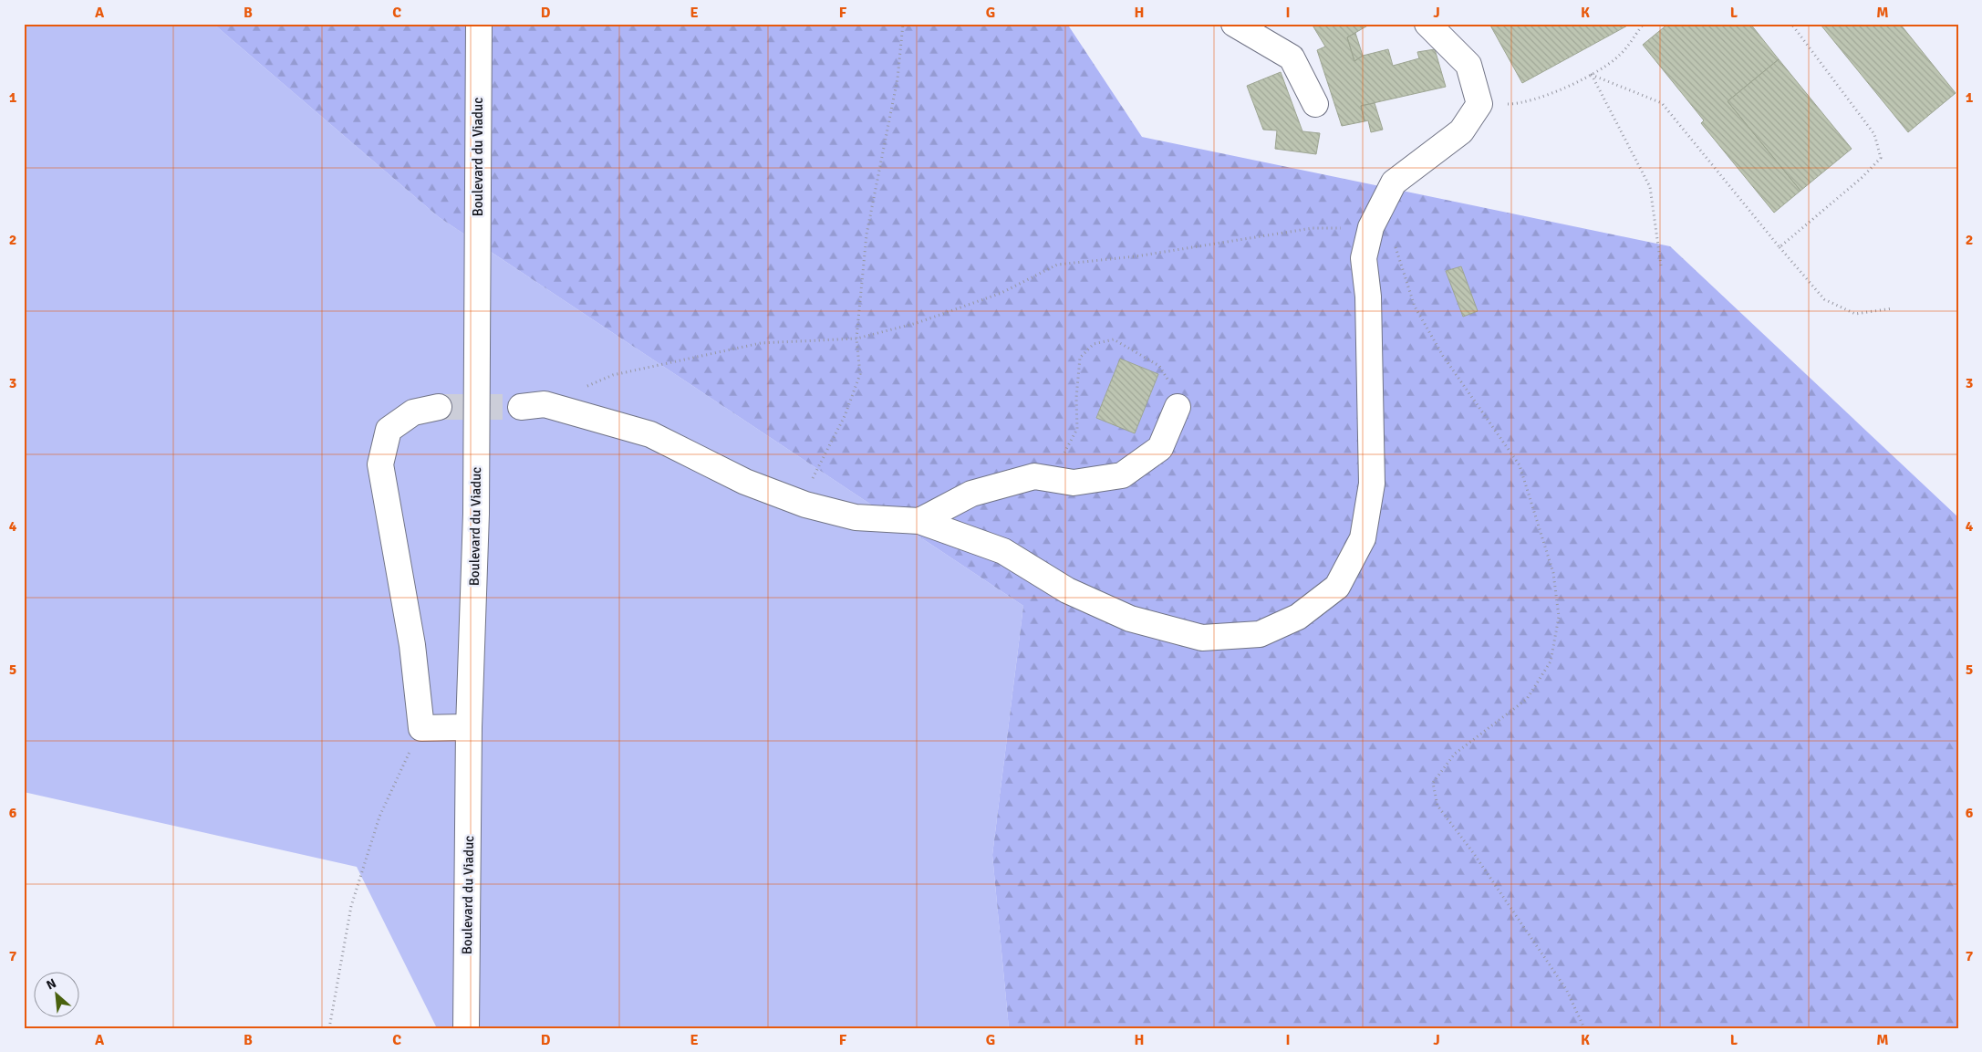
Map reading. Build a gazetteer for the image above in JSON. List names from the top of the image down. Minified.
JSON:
{"streets":{"street":["Boulevard du Viaduc"]},"north":"top left","grid":{"columns":["A","B","C","D","E","F","G","H","I","J","K","L","M"],"rows":["1","2","3","4","5","6","7"]}}
